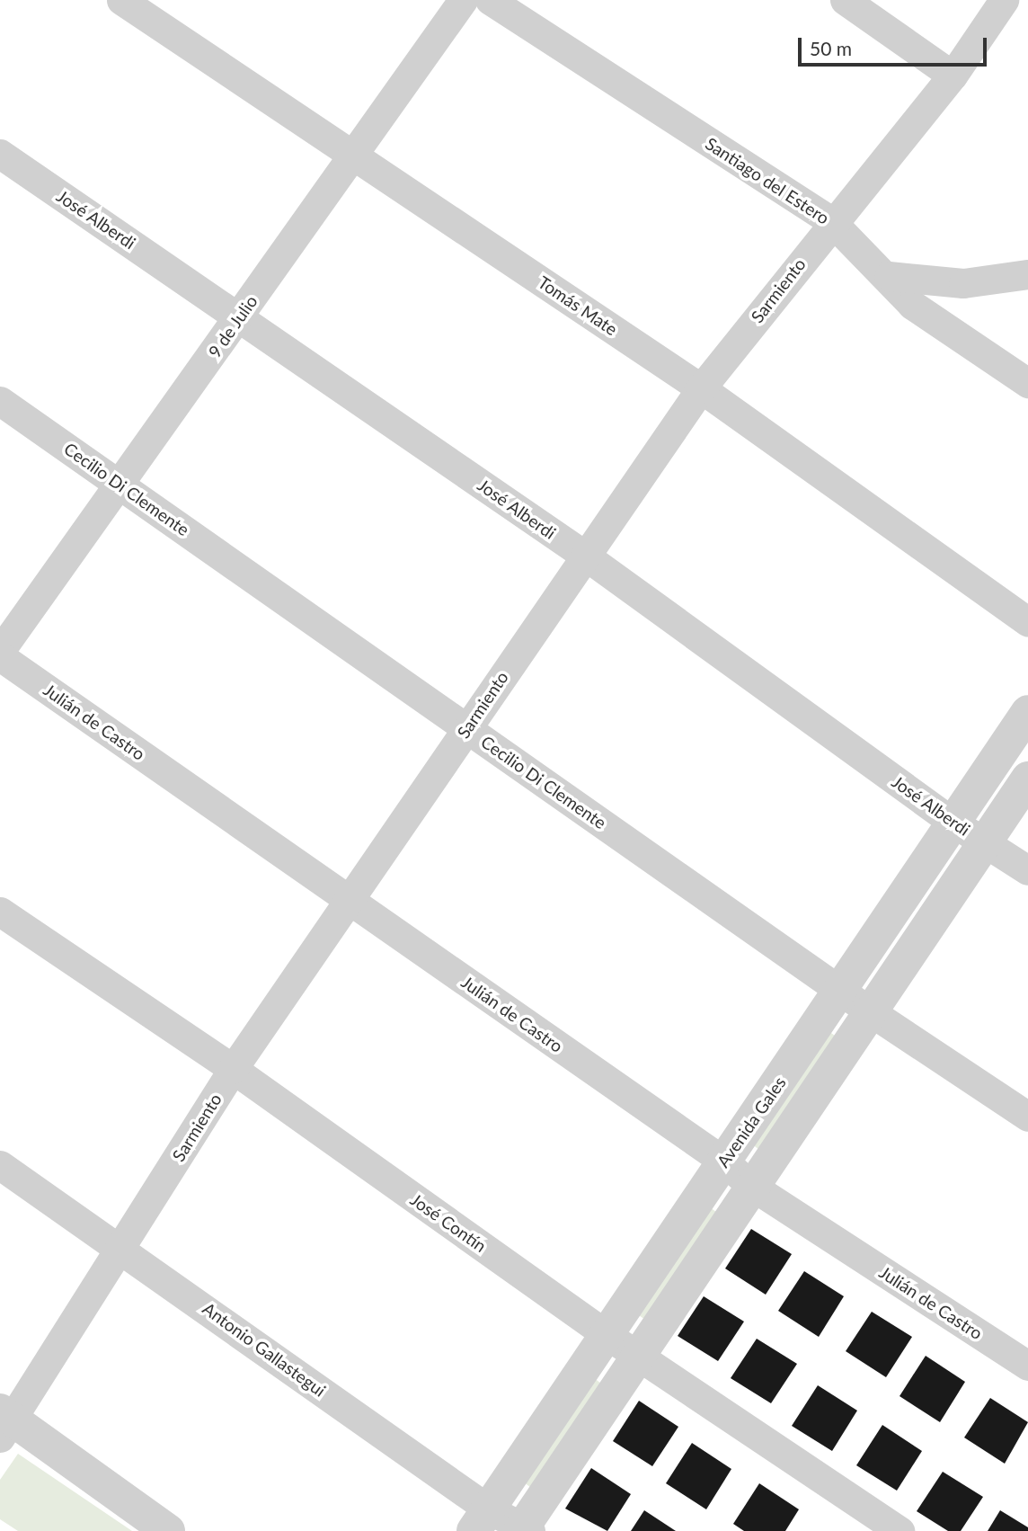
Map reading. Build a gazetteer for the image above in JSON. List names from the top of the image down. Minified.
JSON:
{"streets":{"street":["Santiago del Estero","José Alberdi","Sarmiento","Tomás Mate","9 de Julio","Cecilio Di Clemente","Julián de Castro","Avenida Gales","José Contín","Antonio Gallastegui"]},"crossings":[["Santiago del Estero","Sarmiento"],["José Alberdi","Sarmiento"],["José Alberdi","9 de Julio"],["José Alberdi","Avenida Gales"],["Sarmiento","Tomás Mate"],["Sarmiento","Cecilio Di Clemente"],["Sarmiento","Julián de Castro"],["Sarmiento","José Contín"],["Sarmiento","Antonio Gallastegui"],["Tomás Mate","9 de Julio"],["9 de Julio","Cecilio Di Clemente"],["Cecilio Di Clemente","Avenida Gales"],["Julián de Castro","Avenida Gales"],["Avenida Gales","José Contín"],["Avenida Gales","Antonio Gallastegui"]],"scale_bar":"50 m"}
